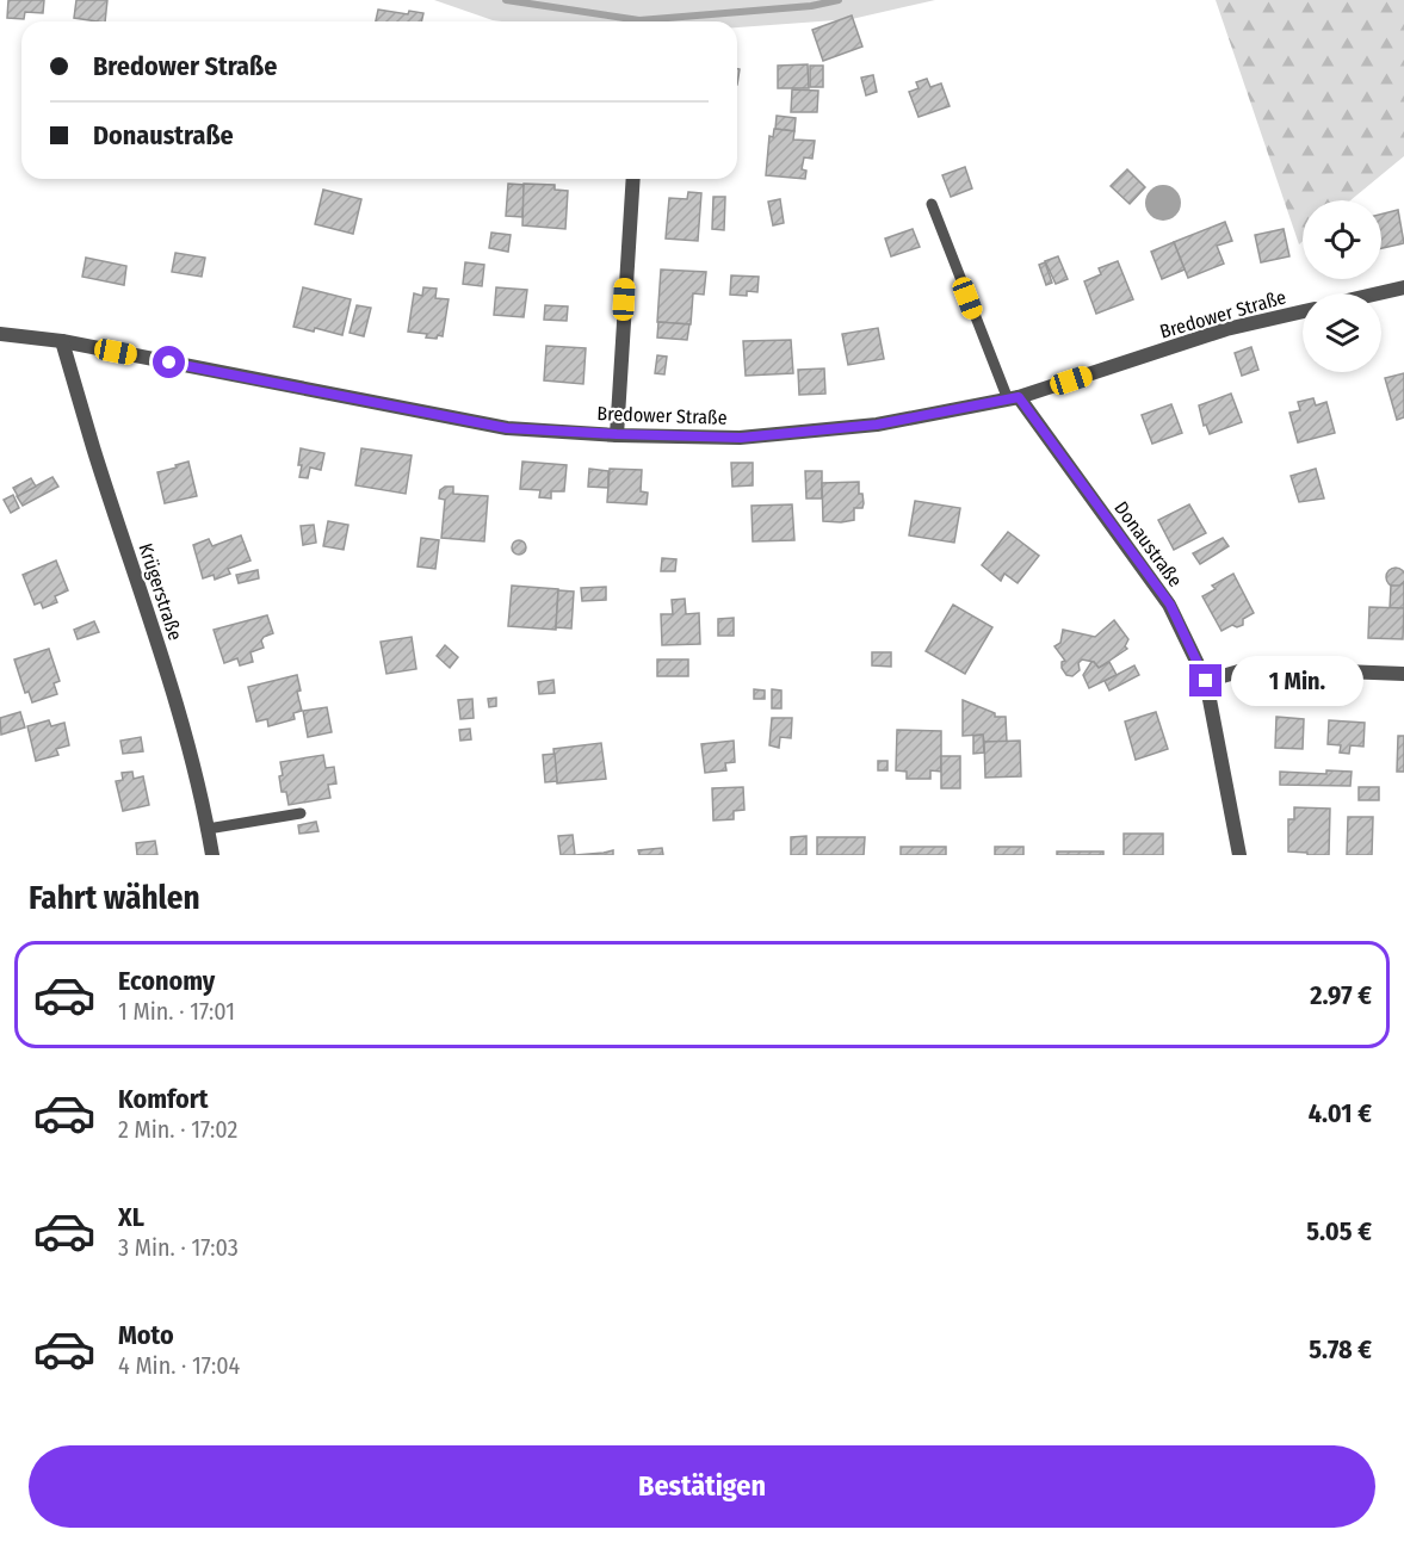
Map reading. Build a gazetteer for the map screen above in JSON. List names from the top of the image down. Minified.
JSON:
{"streets":{"street":["Bredower Straße","Donaustraße","Krügerstraße"]},"crossings":[["Bredower Straße","Donaustraße"],["Bredower Straße","Krügerstraße"]],"page":{"banner":["Bredower Straße","Donaustraße"],"bubble":"1 Min.","heading":"Fahrt wählen","list":[{"name":"Economy","note":"1 Min. · 17:01","value":"2.97 €"},{"name":"Komfort","note":"2 Min. · 17:02","value":"4.01 €"},{"name":"XL","note":"3 Min. · 17:03","value":"5.05 €"},{"name":"Moto","note":"4 Min. · 17:04","value":"5.78 €"}],"buttons":"Bestätigen"}}
